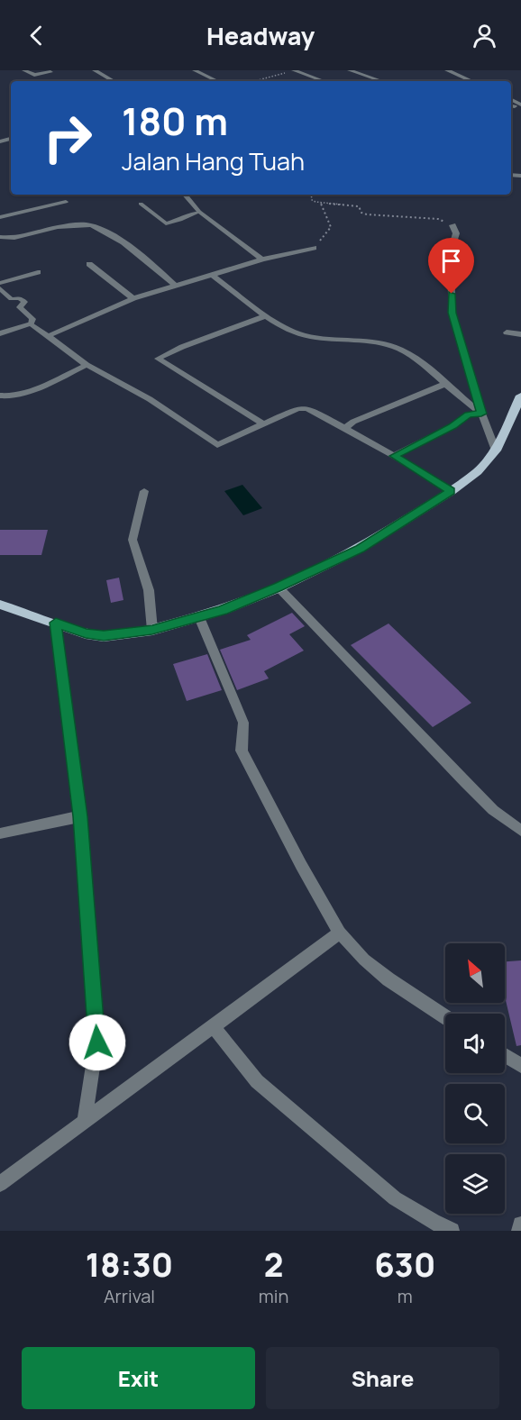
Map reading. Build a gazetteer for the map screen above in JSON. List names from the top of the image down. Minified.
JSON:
{"north":"top left","page":{"header":"Headway","turn":["180 m","Jalan Hang Tuah"],"eta":["18:30","Arrival","2","min","630","m"],"buttons":["Exit","Share"]}}
